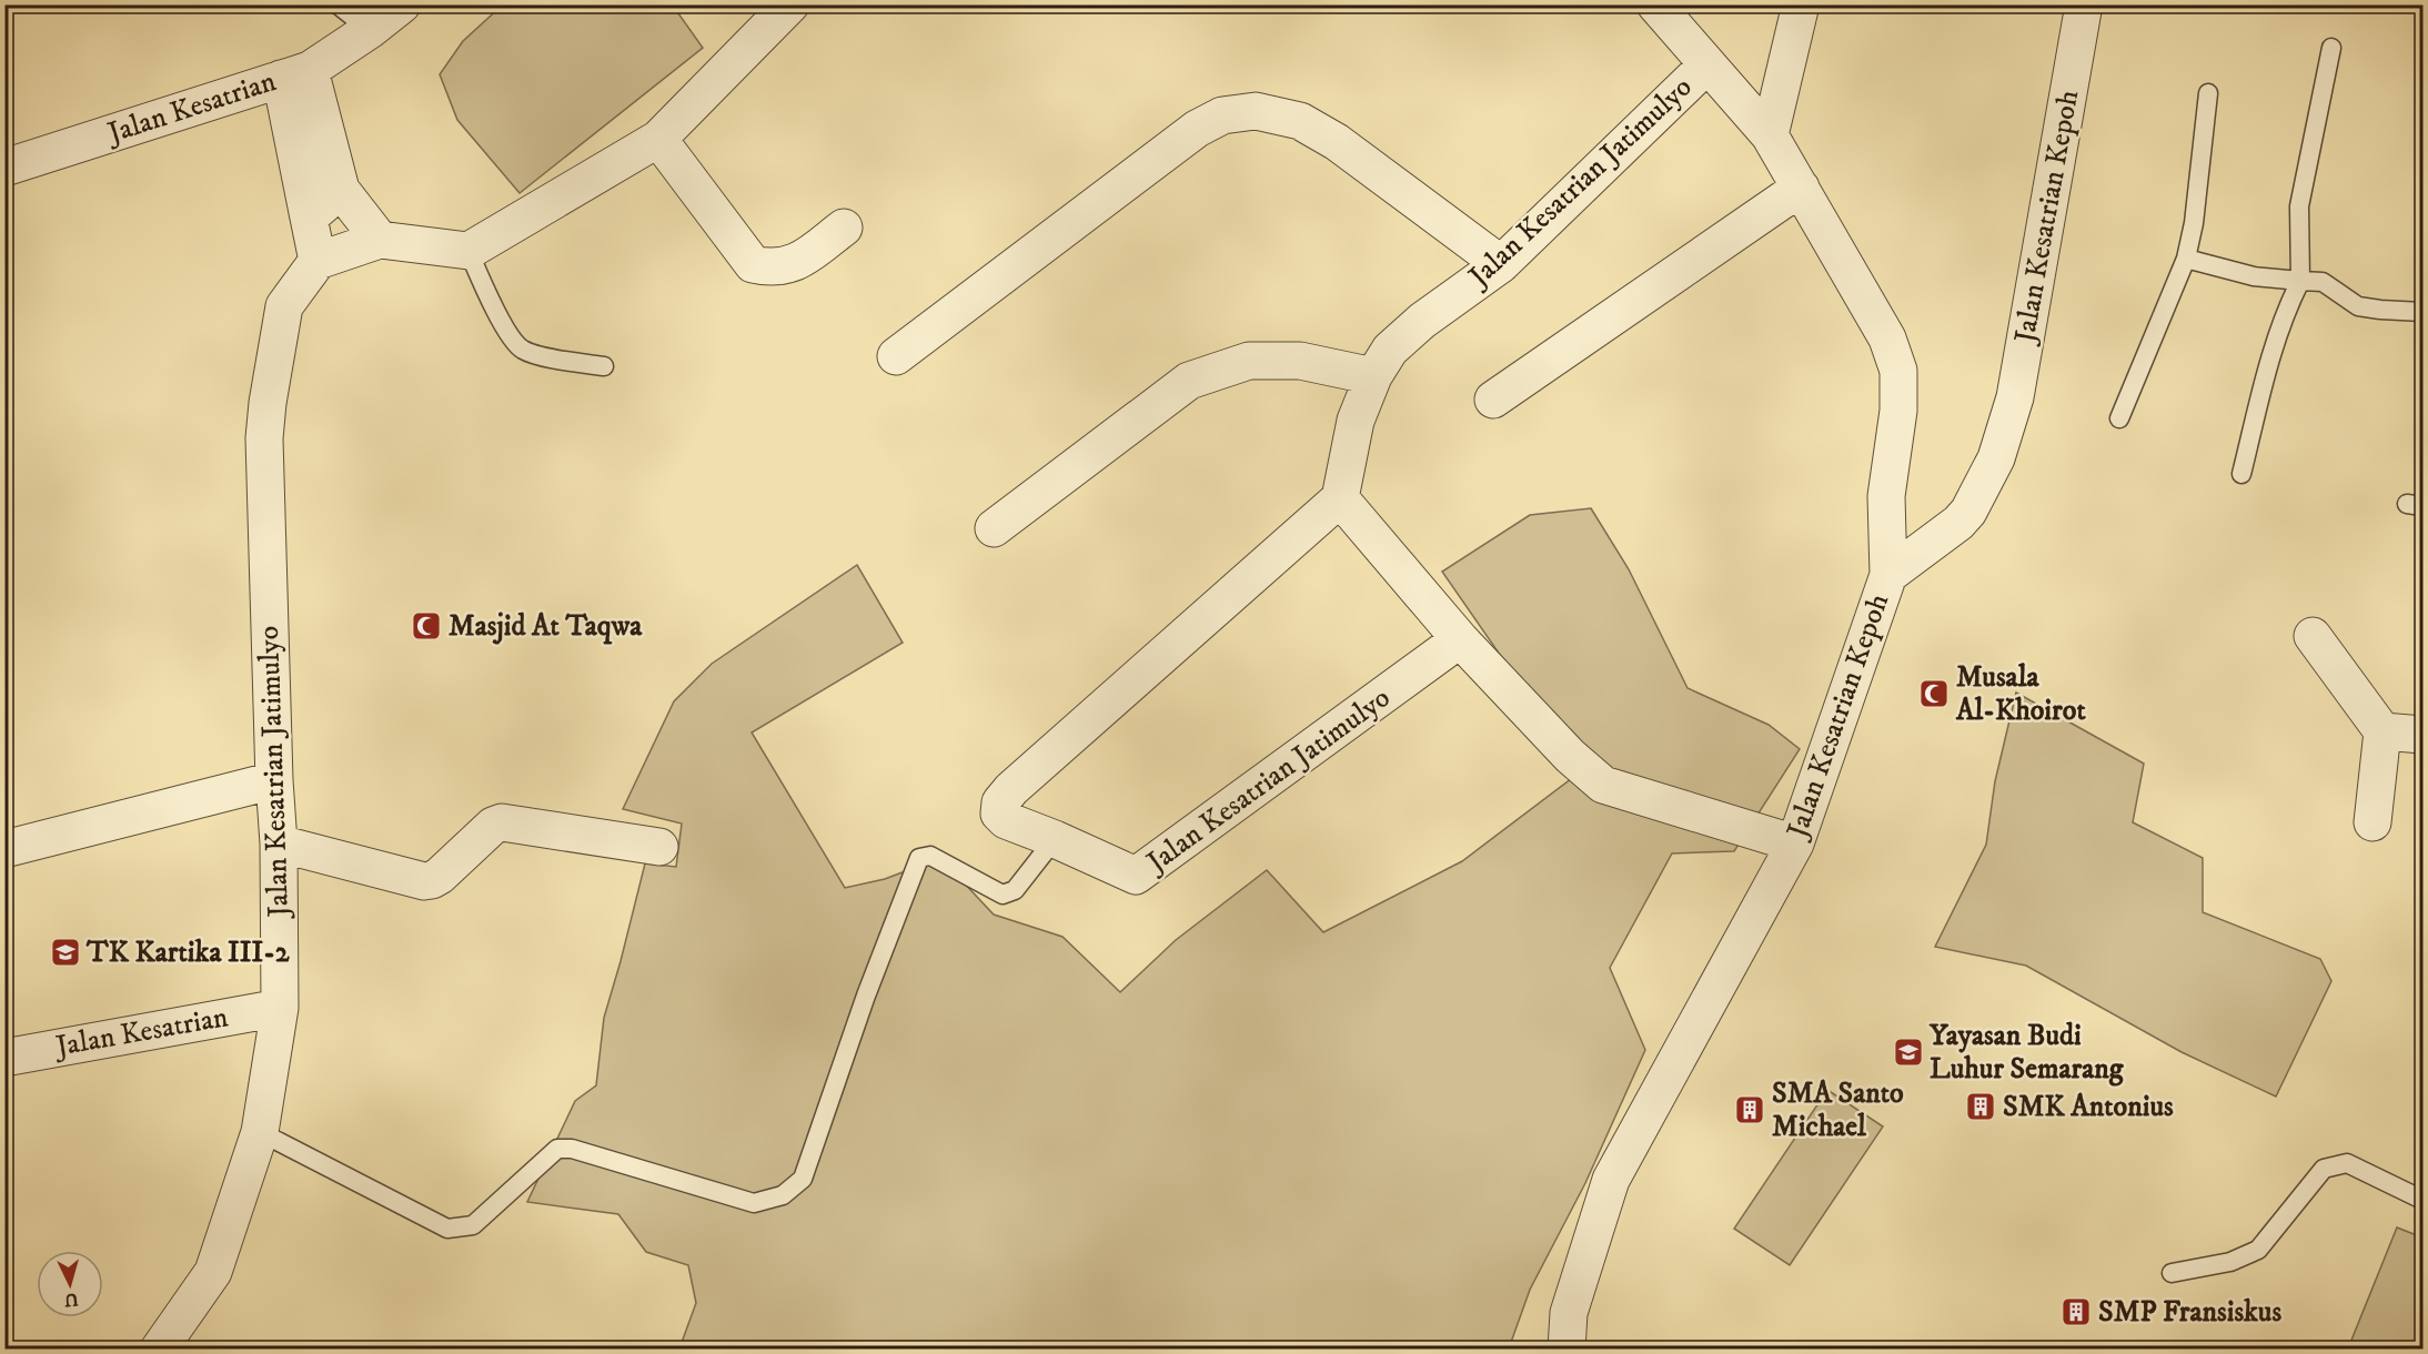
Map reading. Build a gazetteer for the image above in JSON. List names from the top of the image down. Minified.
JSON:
{"streets":{"street":["Jalan Kesatrian","Jalan Kesatrian Jatimulyo","Jalan Kesatrian Kepoh"]},"crossings":[["Jalan Kesatrian","Jalan Kesatrian Jatimulyo"],["Jalan Kesatrian Jatimulyo","Jalan Kesatrian Kepoh"]],"places":{"mosque":["Masjid At Taqwa","Musala Al-Khoirot"],"school or university":["TK Kartika III-2","Yayasan Budi Luhur Semarang"],"building":["SMK Antonius","SMA Santo Michael","SMP Fransiskus"]},"north":"bottom"}
